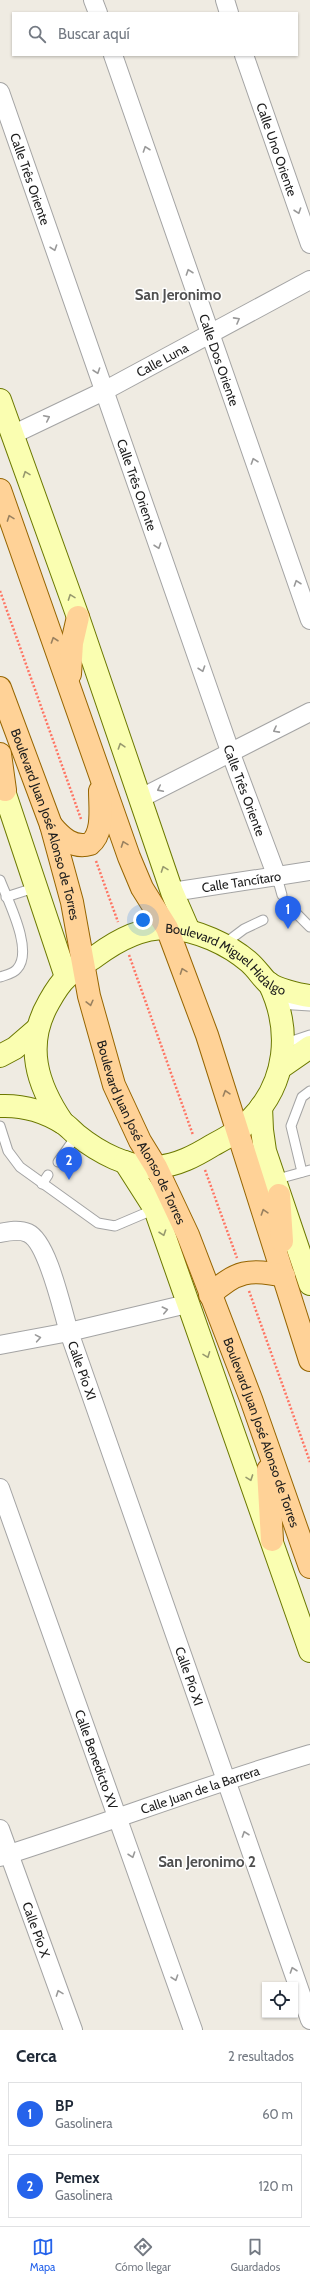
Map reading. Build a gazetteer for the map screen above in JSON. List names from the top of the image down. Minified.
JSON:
{"streets":{"main road":["Boulevard Juan José Alonso de Torres"],"street":["Calle Uno Oriente","Calle Três Oriente","Calle Luna","Calle Dos Oriente","Calle Tancítaro","Boulevard Miguel Hidalgo","Calle Pío XI","Calle Benedicto XV","Calle Juan de la Barrera","Calle Pío X"]},"crossings":[["Calle Três Oriente","Calle Luna"],["Calle Três Oriente","Calle Tancítaro"],["Calle Luna","Calle Dos Oriente"],["Boulevard Juan José Alonso de Torres","Boulevard Miguel Hidalgo"],["Calle Pío XI","Calle Juan de la Barrera"],["Calle Benedicto XV","Calle Juan de la Barrera"],["Calle Juan de la Barrera","Calle Pío X"]],"one_way":["Calle Uno Oriente","Calle Luna","Calle Dos Oriente","Calle Benedicto XV","Calle Pío X"],"districts":["San Jeronimo","San Jeronimo 2"],"page":{"search":"Buscar aquí","pins":["1","2"],"heading":["Cerca","2 resultados"],"list":[{"mark":"1","name":"BP","note":"Gasolinera","value":"60 m"},{"mark":"2","name":"Pemex","note":"Gasolinera","value":"120 m"}],"nav":["Mapa","Cómo llegar","Guardados"]}}
